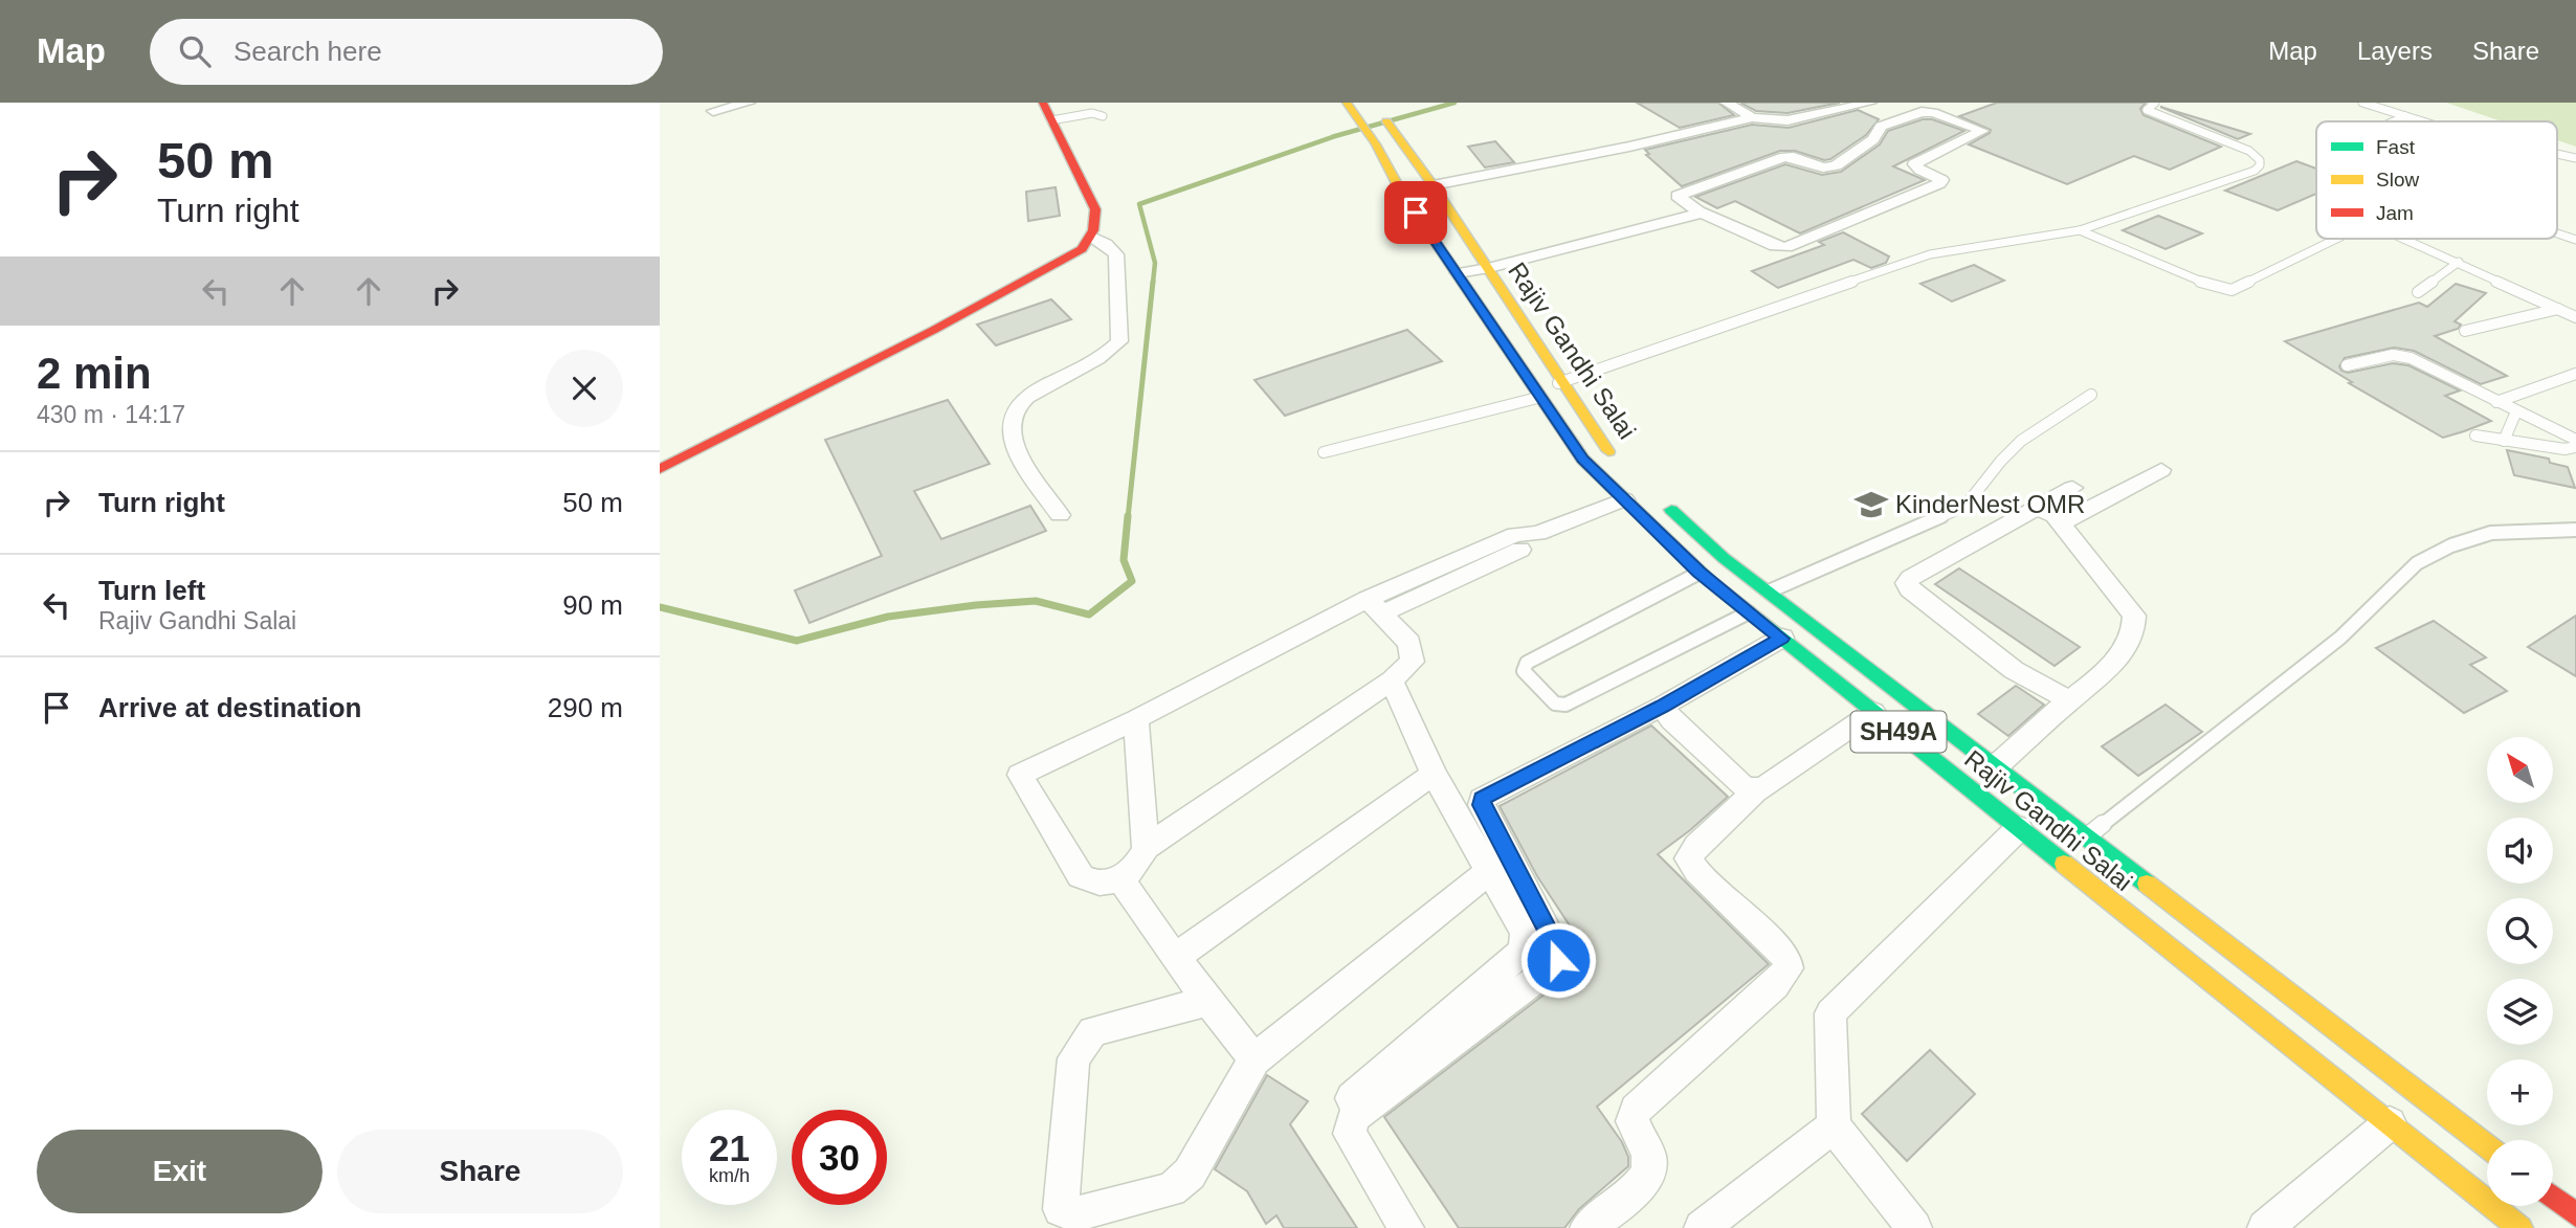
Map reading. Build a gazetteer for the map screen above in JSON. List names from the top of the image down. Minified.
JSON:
{"streets":{"main road":["Rajiv Gandhi Salai","SH49A"]},"places":{"school or university":["KinderNest OMR"]},"legend":["Fast","Slow","Jam"],"north":"top left","page":{"header":"Map","search":"Search here","nav":["Map","Layers","Share"],"turn":["50 m","Turn right"],"heading":["2 min","430 m · 14:17"],"list":[{"name":"Turn right","value":"50 m"},{"name":"Turn left","note":"Rajiv Gandhi Salai","value":"90 m"},{"name":"Arrive at destination","value":"290 m"}],"map_buttons":["+","−"],"speed":"21 km/h","limit":"30","buttons":["Exit","Share"]}}
